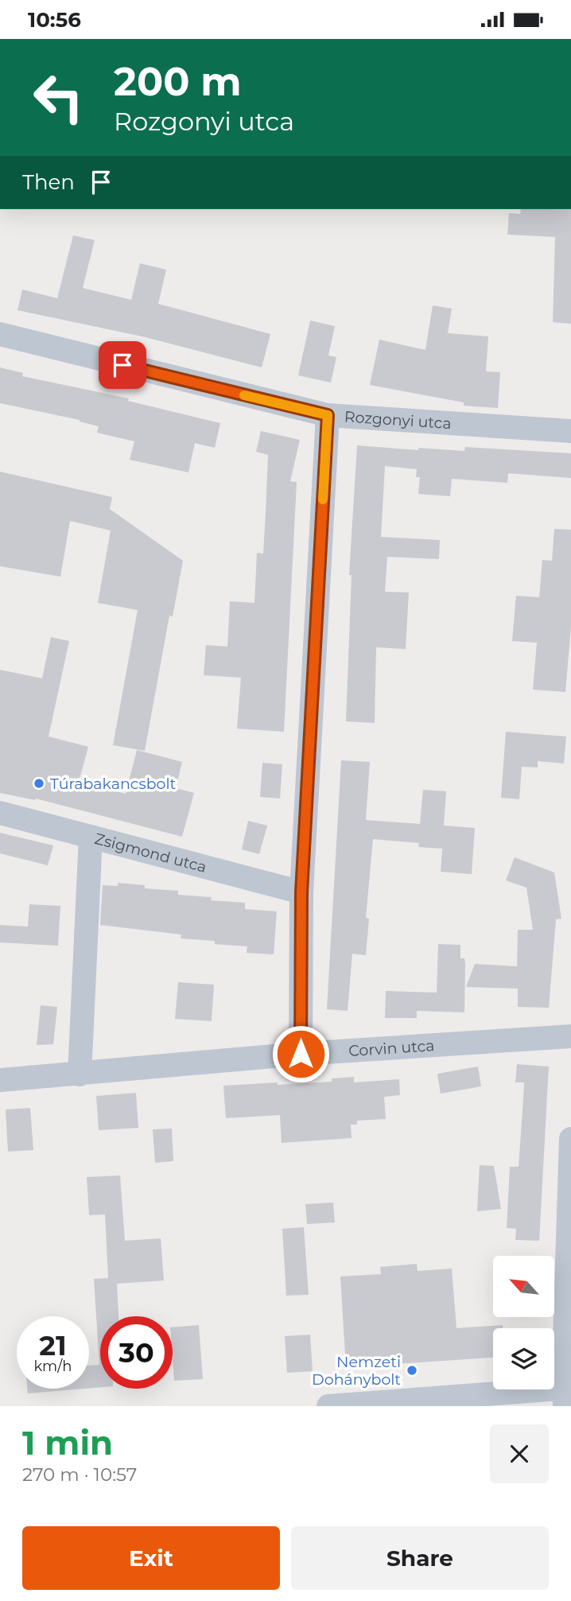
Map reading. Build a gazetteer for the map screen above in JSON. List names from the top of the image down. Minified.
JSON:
{"streets":{"street":["Rozgonyi utca","Zsigmond utca","Corvin utca"]},"places":["Túrabakancsbolt","Nemzeti Dohánybolt"],"north":"top left","page":{"status":"10:56","turn":["200 m","Rozgonyi utca"],"then":"Then","speed":"21 km/h","limit":"30","heading":["1 min","270 m · 10:57"],"buttons":["Exit","Share"]}}
